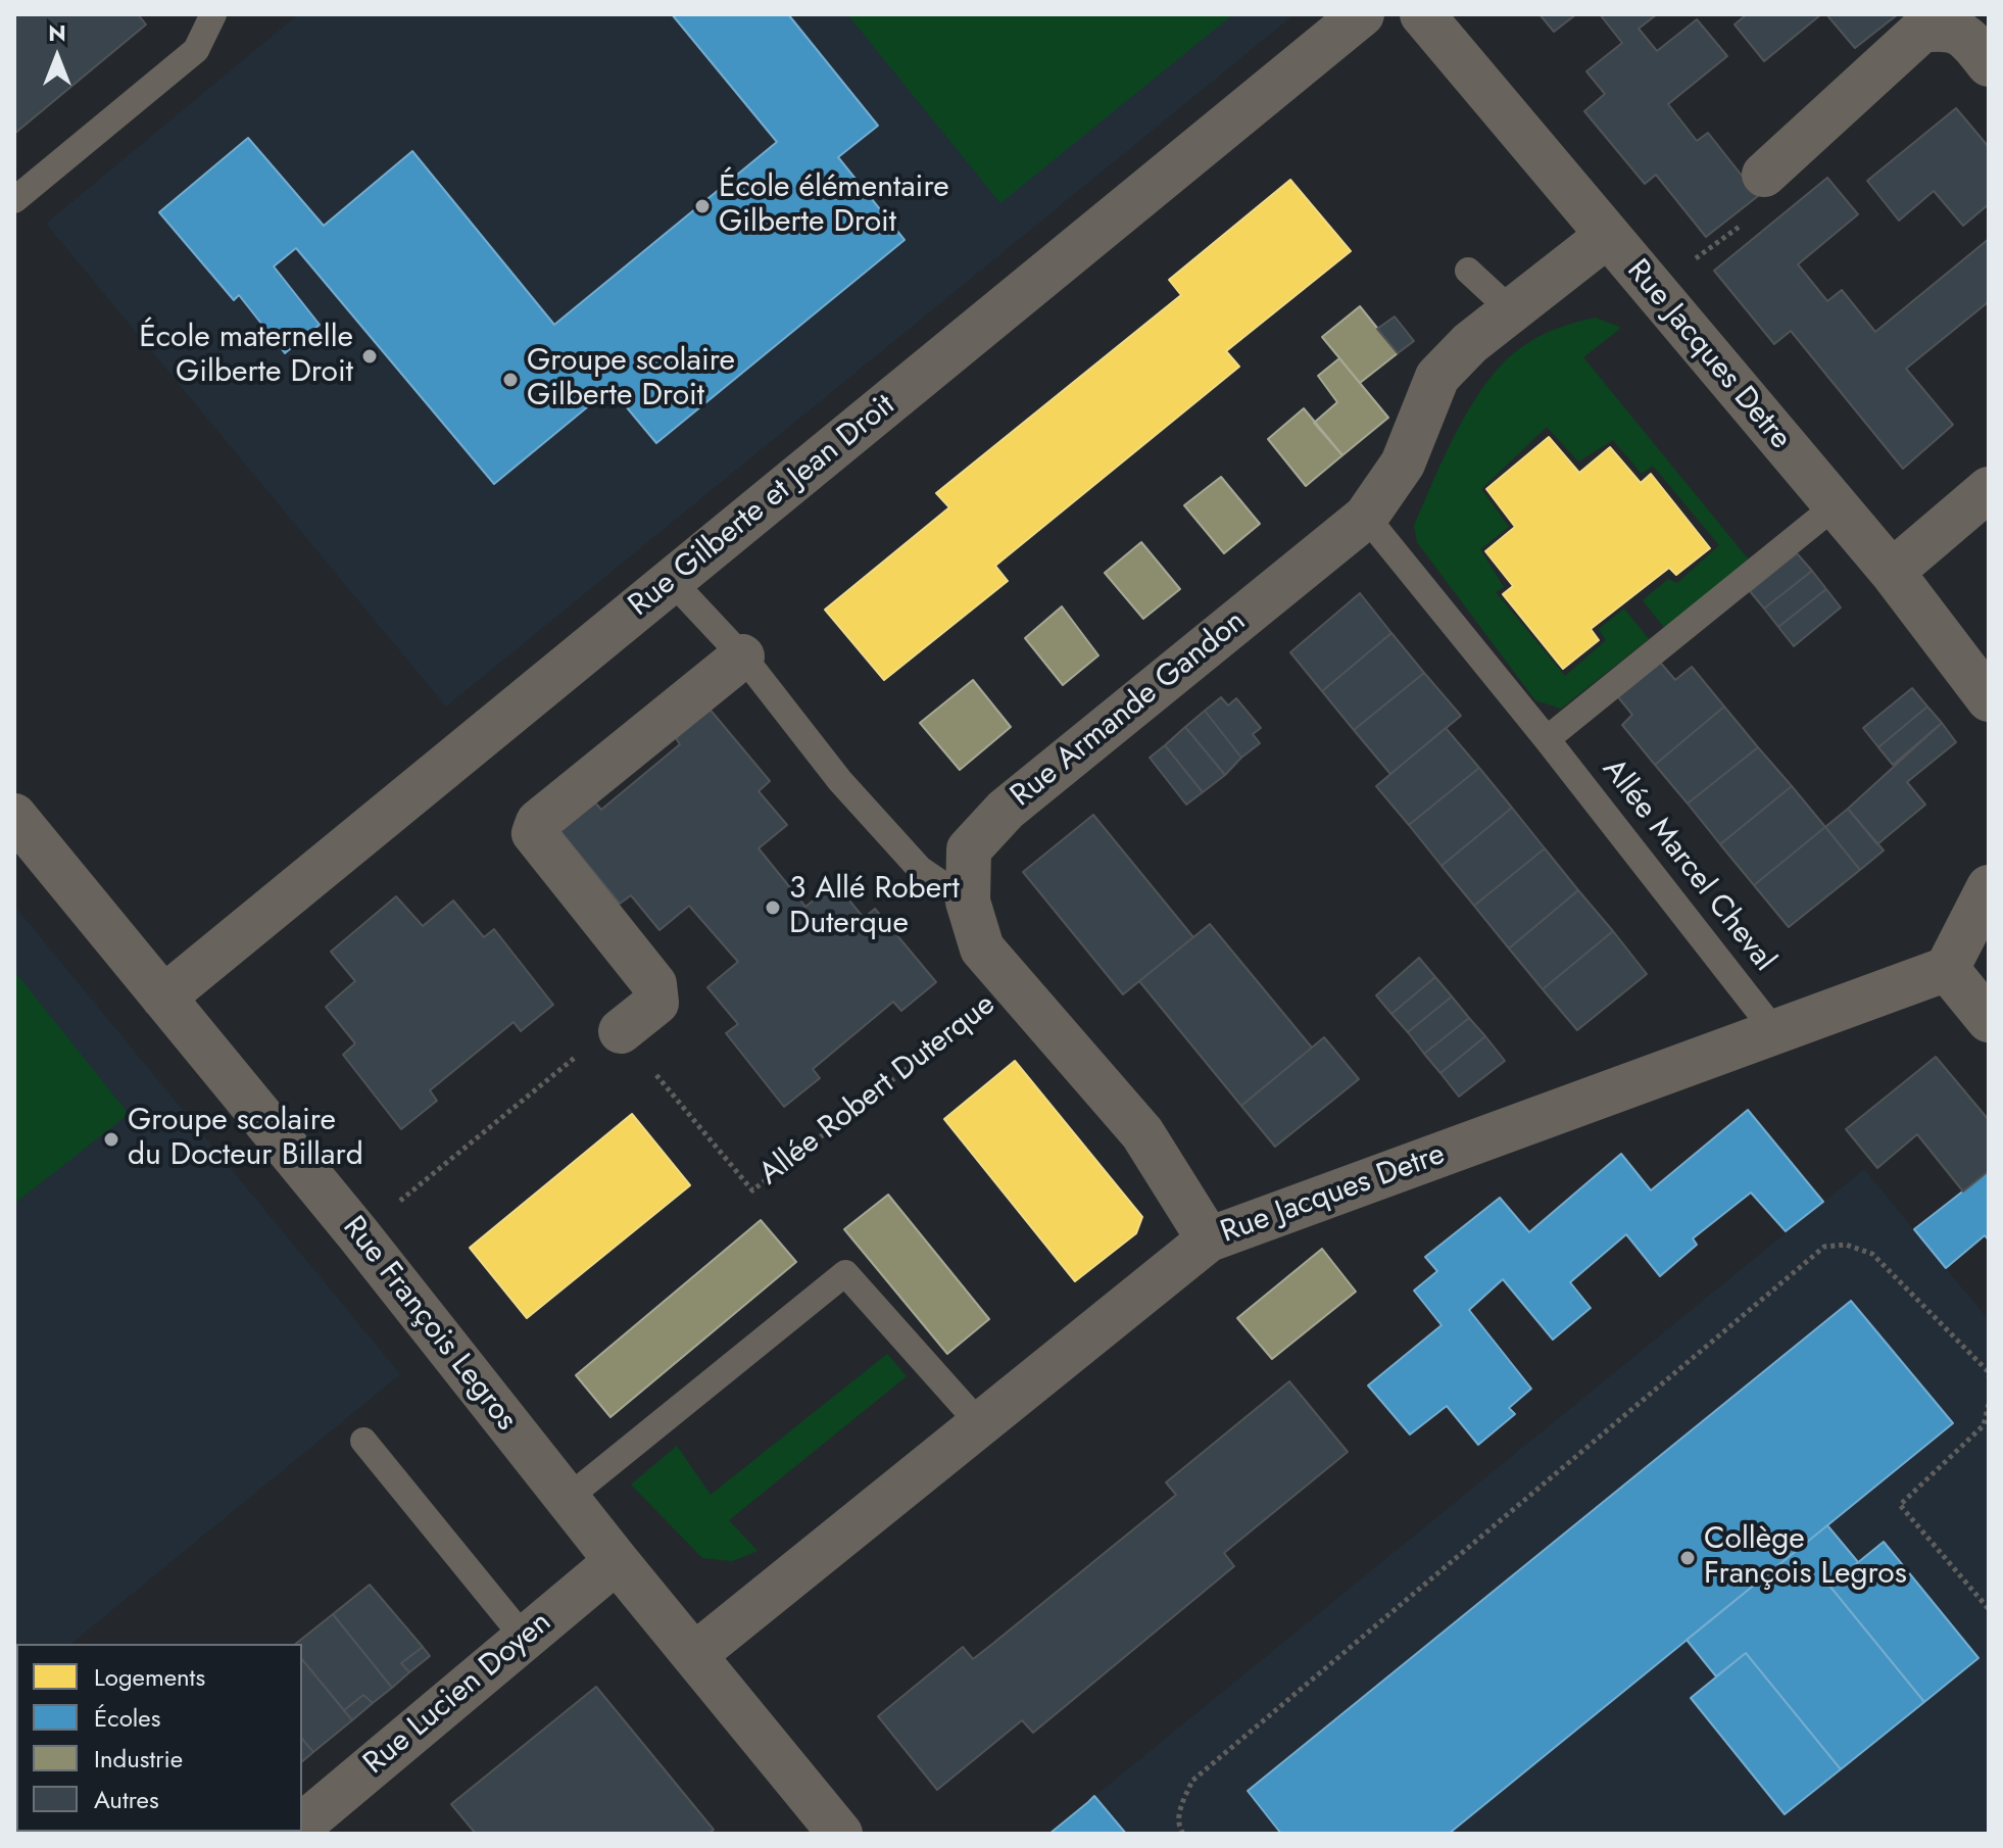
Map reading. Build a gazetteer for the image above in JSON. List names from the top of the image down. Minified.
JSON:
{"streets":{"street":["Rue Jacques Detre","Rue Gilberte et Jean Droit","Rue Armande Gandon","Rue François Legros","Rue Lucien Doyen"],"lane":["Allée Marcel Cheval"],"path":["Allée Robert Duterque"]},"crossings":[["Rue Jacques Detre","Rue Armande Gandon"],["Rue Jacques Detre","Allée Marcel Cheval"],["Rue Jacques Detre","Rue François Legros"],["Rue Gilberte et Jean Droit","Rue François Legros"],["Rue Armande Gandon","Allée Marcel Cheval"],["Rue Armande Gandon","Allée Robert Duterque"],["Rue François Legros","Rue Lucien Doyen"]],"places":["École élémentaire Gilberte Droit","École maternelle Gilberte Droit","Groupe scolaire Gilberte Droit","3 Allé Robert Duterque","Groupe scolaire du Docteur Billard","Collège François Legros"],"legend":["Logements","Écoles","Industrie","Autres"],"north":"top"}
